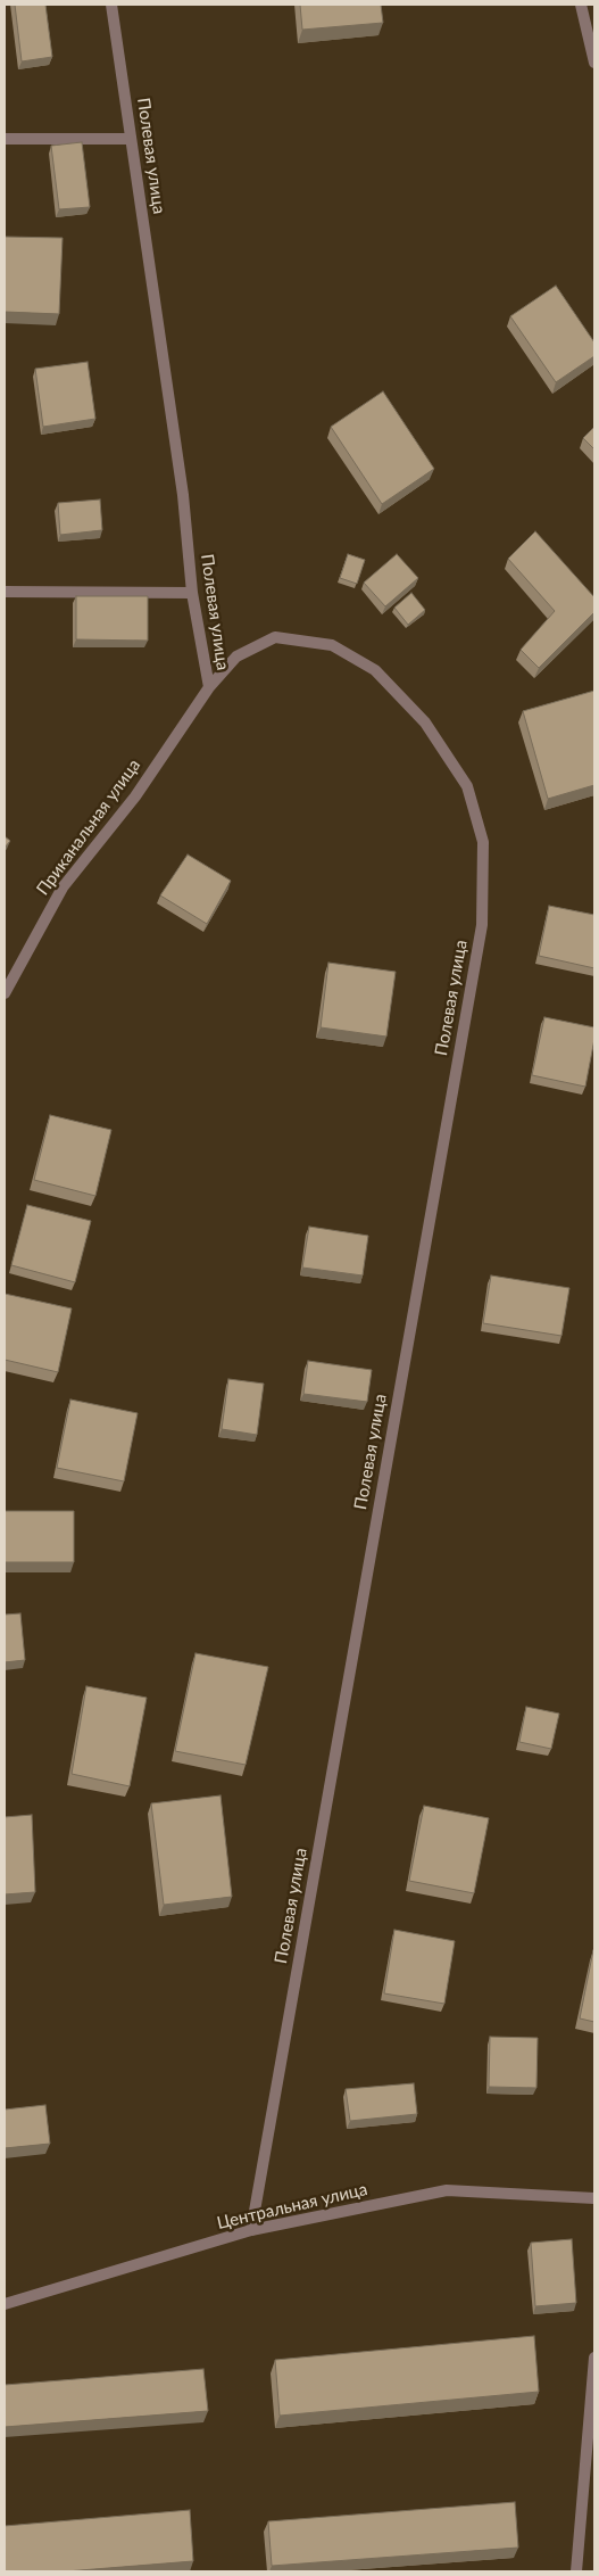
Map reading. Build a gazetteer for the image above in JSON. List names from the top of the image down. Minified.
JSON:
{"streets":{"street":["Полевая улица","Приканальная улица","Центральная улица"]},"crossings":[["Полевая улица","Приканальная улица"],["Полевая улица","Центральная улица"]]}
